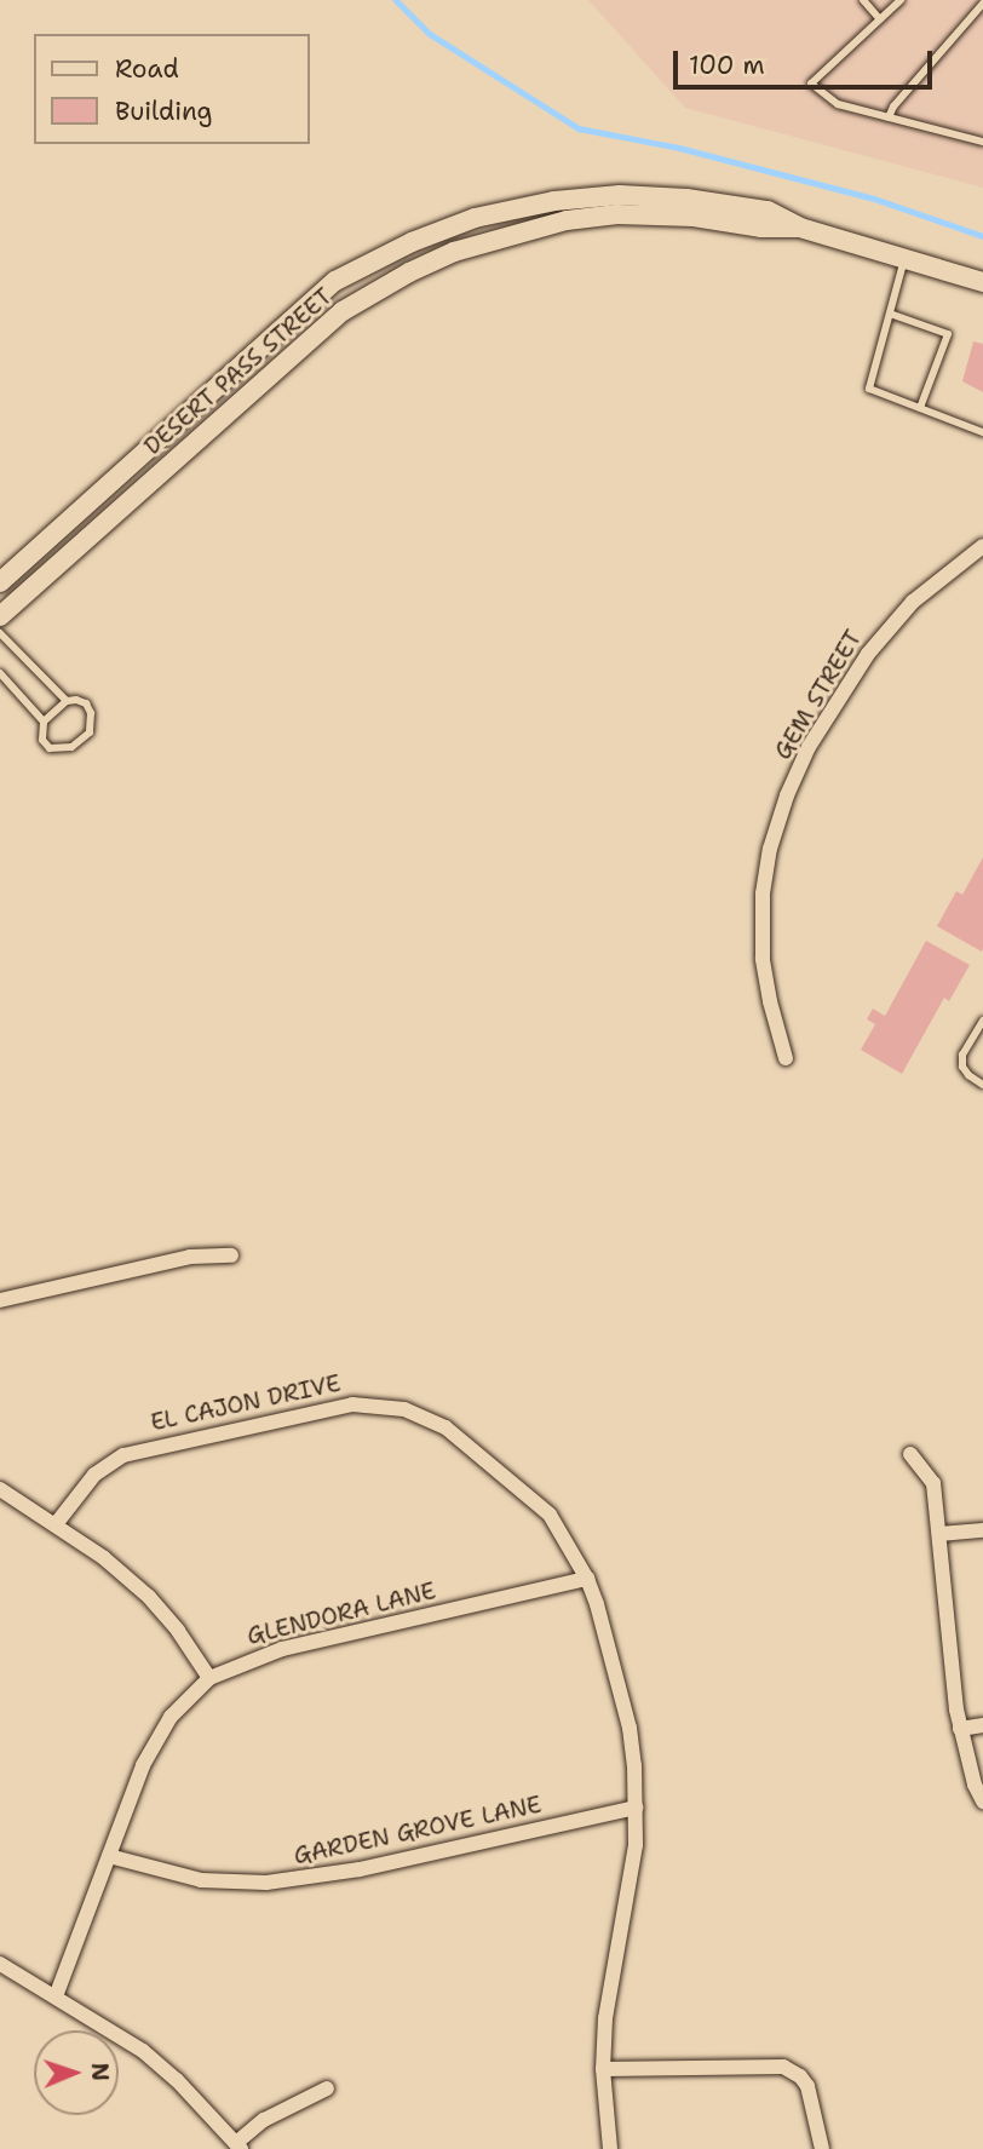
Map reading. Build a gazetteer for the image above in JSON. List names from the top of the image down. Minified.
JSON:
{"streets":{"street":["DESERT PASS STREET","GEM STREET","EL CAJON DRIVE","GLENDORA LANE","GARDEN GROVE LANE"]},"crossings":[["EL CAJON DRIVE","GLENDORA LANE"],["EL CAJON DRIVE","GARDEN GROVE LANE"],["GLENDORA LANE","GARDEN GROVE LANE"]],"legend":["Road","Building"],"scale_bar":"100 m","north":"right"}
